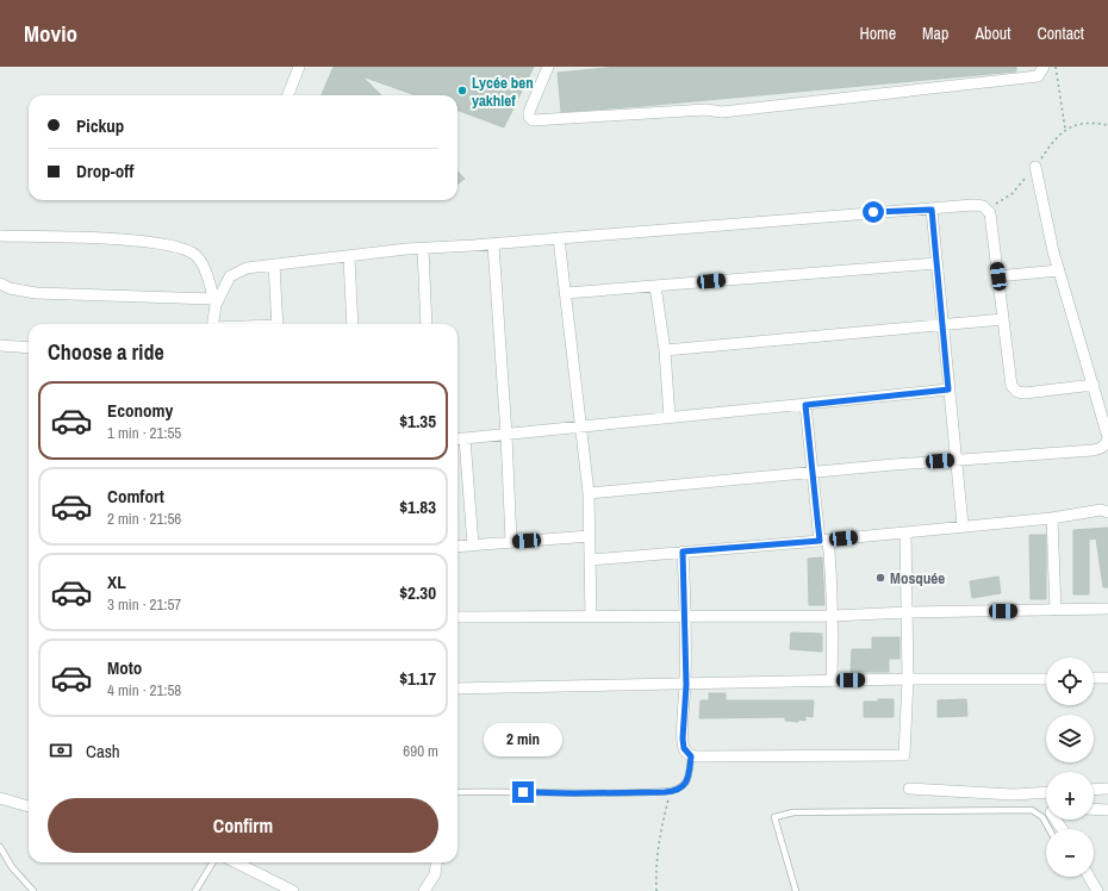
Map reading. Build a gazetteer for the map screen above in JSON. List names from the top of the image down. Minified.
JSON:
{"places":["Lycée ben yakhlef","Mosquée"],"page":{"header":"Movio","nav":["Home","Map","About","Contact"],"banner":["Pickup","Drop-off"],"heading":"Choose a ride","list":[{"name":"Economy","note":"1 min · 21:55","value":"$1.35"},{"name":"Comfort","note":"2 min · 21:56","value":"$1.83"},{"name":"XL","note":"3 min · 21:57","value":"$2.30"},{"name":"Moto","note":"4 min · 21:58","value":"$1.17"}],"map_buttons":["+","−"],"bubble":"2 min","pay":["Cash","690 m"],"buttons":"Confirm"}}
